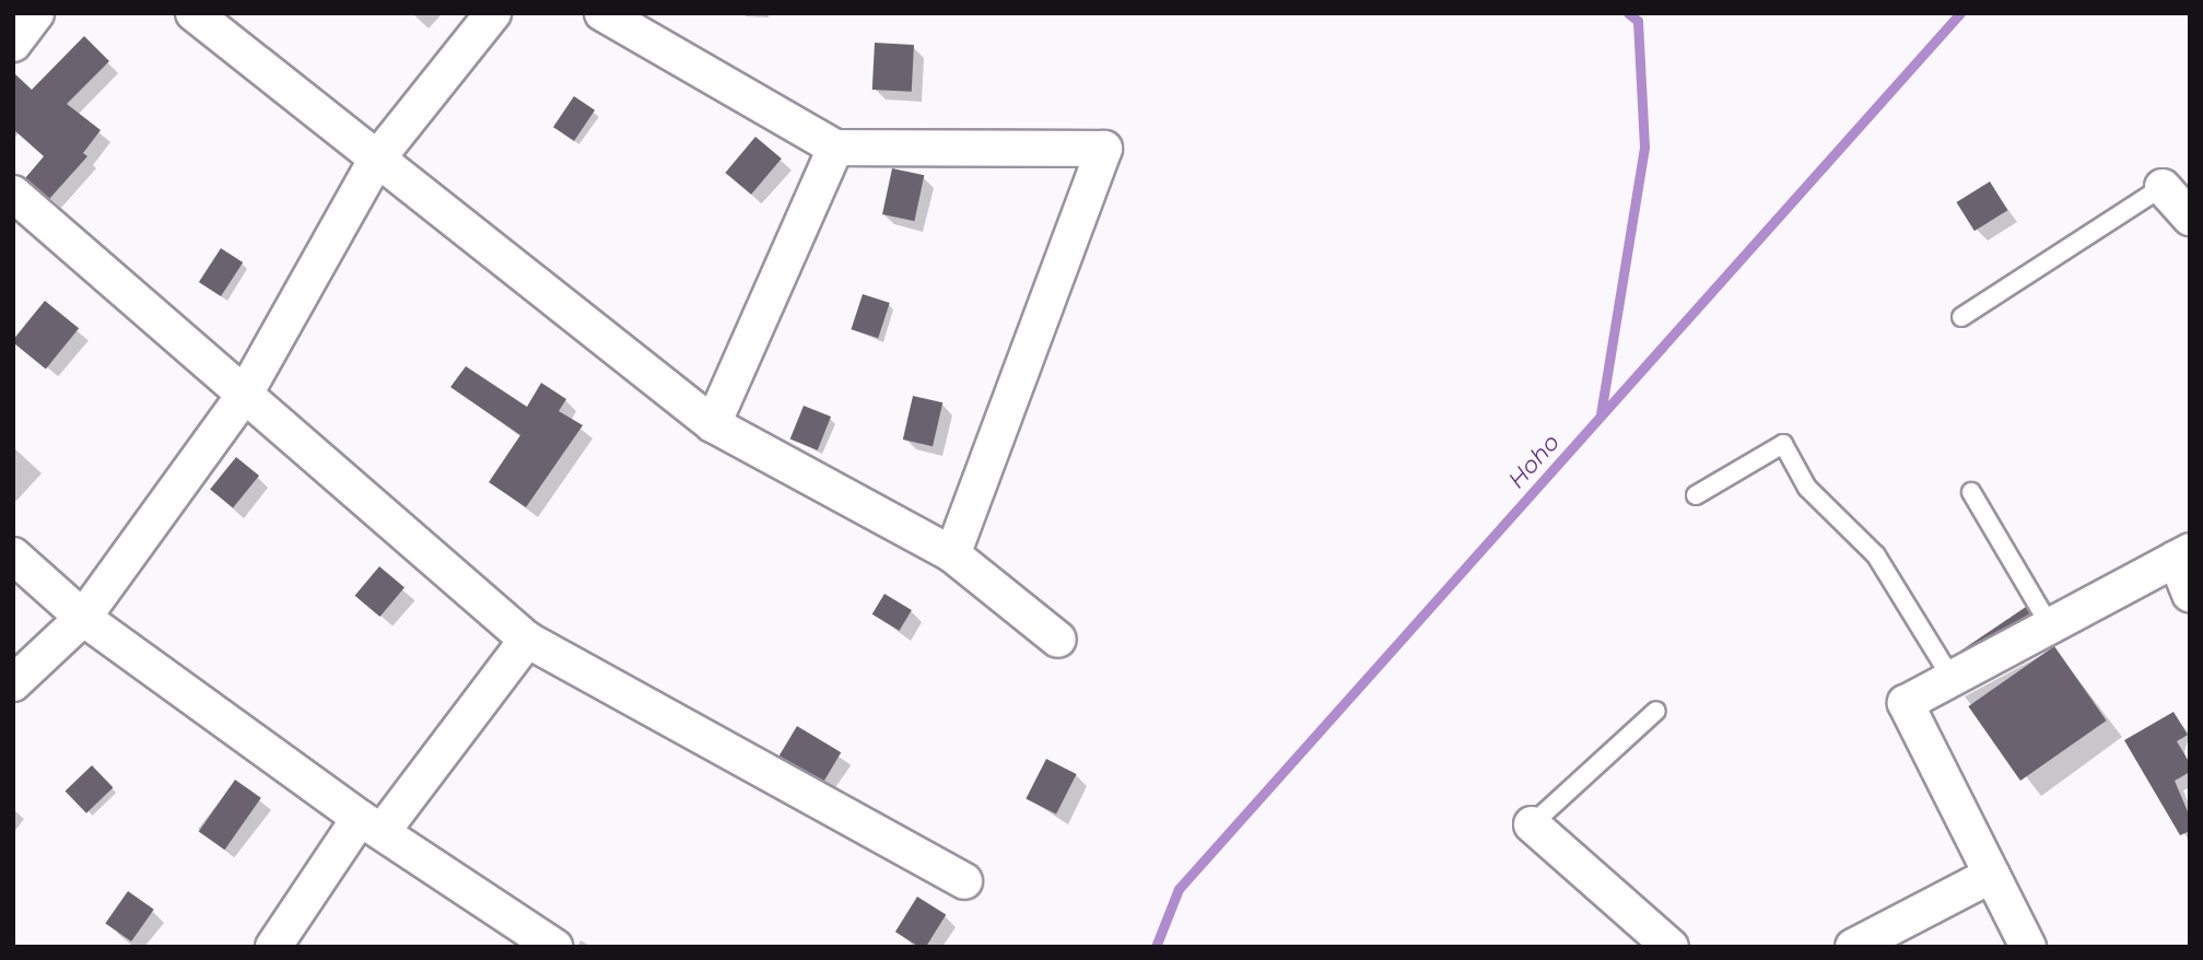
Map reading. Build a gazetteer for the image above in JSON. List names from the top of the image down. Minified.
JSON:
{"water":["Hoho"]}
